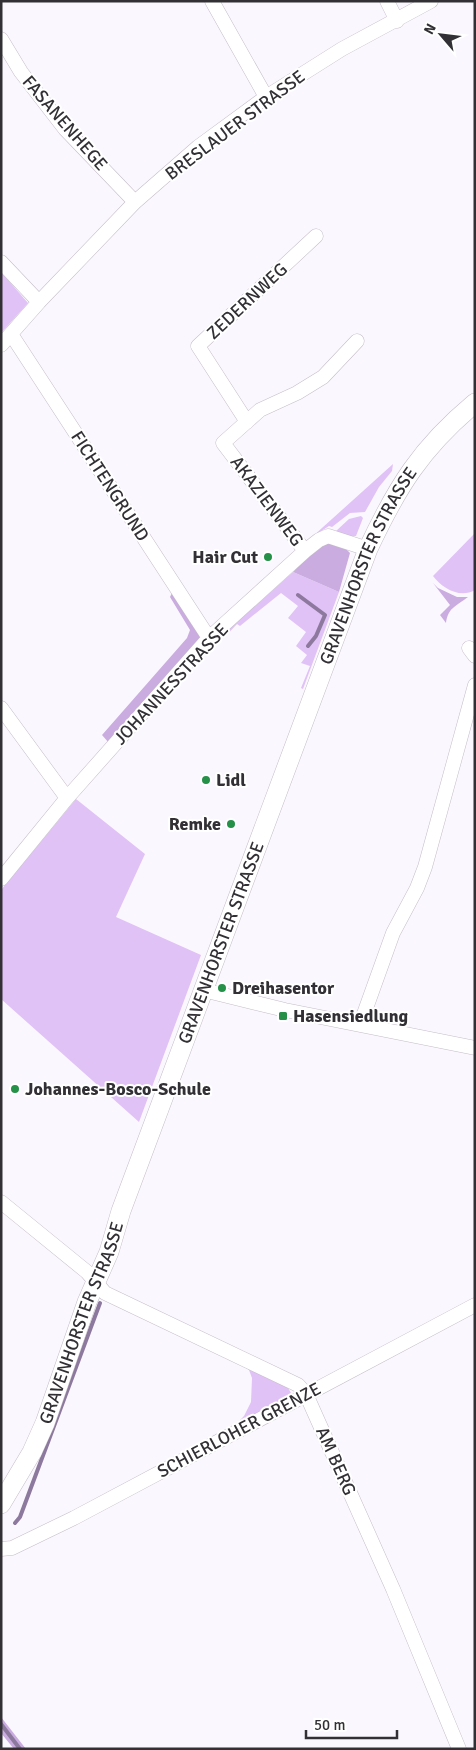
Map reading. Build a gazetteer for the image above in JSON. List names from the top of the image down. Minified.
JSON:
{"streets":{"main road":["GRAVENHORSTER STRASSE"],"street":["FASANENHEGE","BRESLAUER STRASSE","ZEDERNWEG","FICHTENGRUND","AKAZIENWEG","JOHANNESSTRASSE","SCHIERLOHER GRENZE","AM BERG"]},"crossings":[["FASANENHEGE","BRESLAUER STRASSE"],["BRESLAUER STRASSE","FICHTENGRUND"],["ZEDERNWEG","AKAZIENWEG"],["FICHTENGRUND","JOHANNESSTRASSE"],["AKAZIENWEG","JOHANNESSTRASSE"],["GRAVENHORSTER STRASSE","JOHANNESSTRASSE"],["GRAVENHORSTER STRASSE","AM BERG"],["SCHIERLOHER GRENZE","AM BERG"]],"places":{"other":["Hair Cut","Lidl","Remke","Dreihasentor","Johannes-Bosco-Schule"],"transit":["Hasensiedlung"]},"scale_bar":"50 m","north":"top left"}
